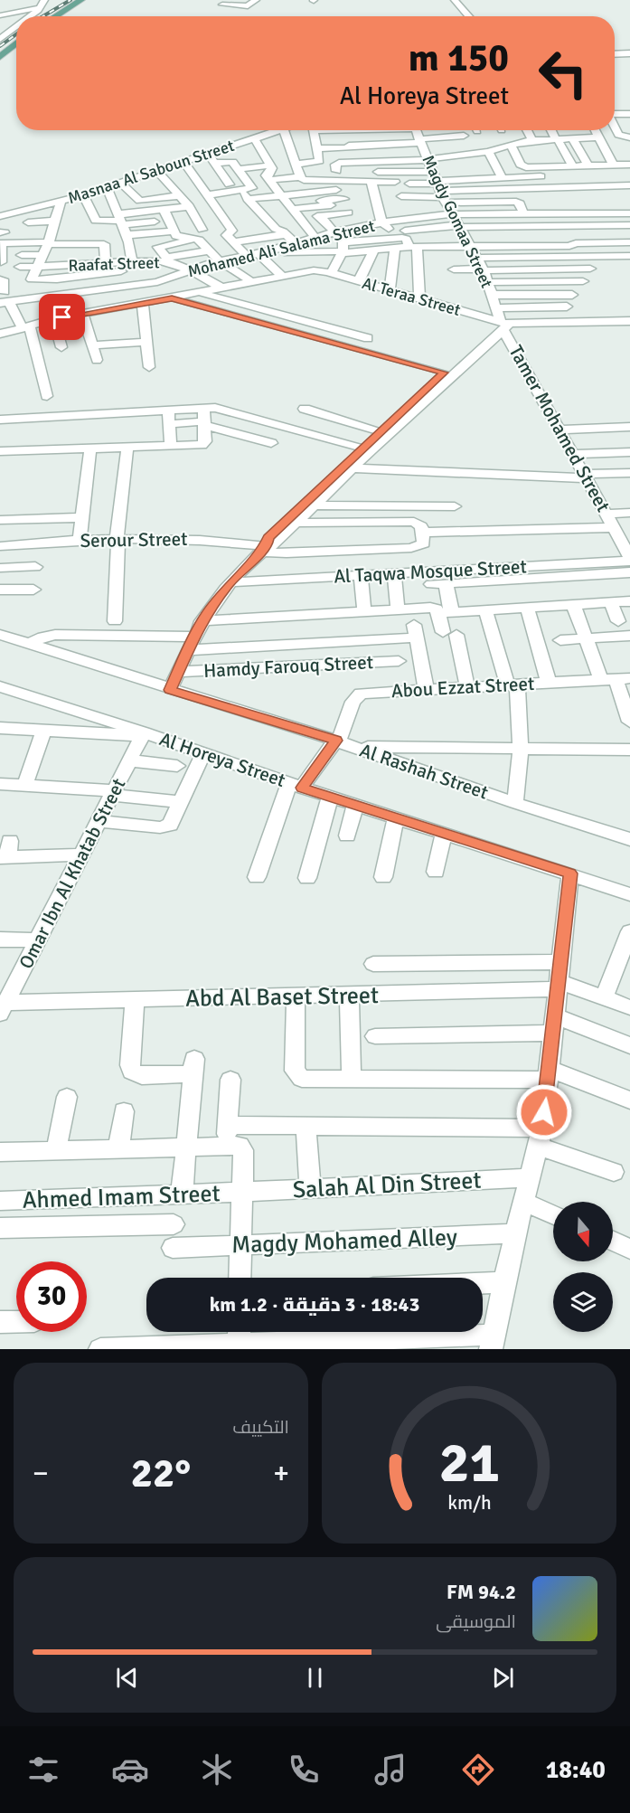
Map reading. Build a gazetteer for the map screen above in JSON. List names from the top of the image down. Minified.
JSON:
{"streets":{"street":["Masnaa Al Saboun Street","Magdy Gomaa Street","Mohamed Ali Salama Street","Raafat Street","Al Teraa Street","Tamer Mohamed Street","Serour Street","Al Taqwa Mosque Street","Hamdy Farouq Street","Abou Ezzat Street","Al Horeya Street","Al Rashah Street","Omar Ibn Al Khatab Street","Abd Al Baset Street","Salah Al Din Street","Ahmed Imam Street","Magdy Mohamed Alley"]},"crossings":[["Magdy Gomaa Street","Mohamed Ali Salama Street"],["Magdy Gomaa Street","Al Teraa Street"],["Magdy Gomaa Street","Tamer Mohamed Street"],["Mohamed Ali Salama Street","Raafat Street"],["Raafat Street","Al Teraa Street"],["Al Teraa Street","Tamer Mohamed Street"],["Tamer Mohamed Street","Al Taqwa Mosque Street"],["Abou Ezzat Street","Al Rashah Street"],["Al Horeya Street","Omar Ibn Al Khatab Street"],["Omar Ibn Al Khatab Street","Abd Al Baset Street"],["Salah Al Din Street","Ahmed Imam Street"]],"north":"bottom","page":{"turn":["150 m","Al Horeya Street"],"limit":"30","trip":"18:43 · 3 دقيقة · 1.2 km","tile":"التكييف","heat":["−","22°","+"],"song":["94.2 FM","الموسيقى"],"tabs":"18:40","gauge":["21","km/h"]}}
